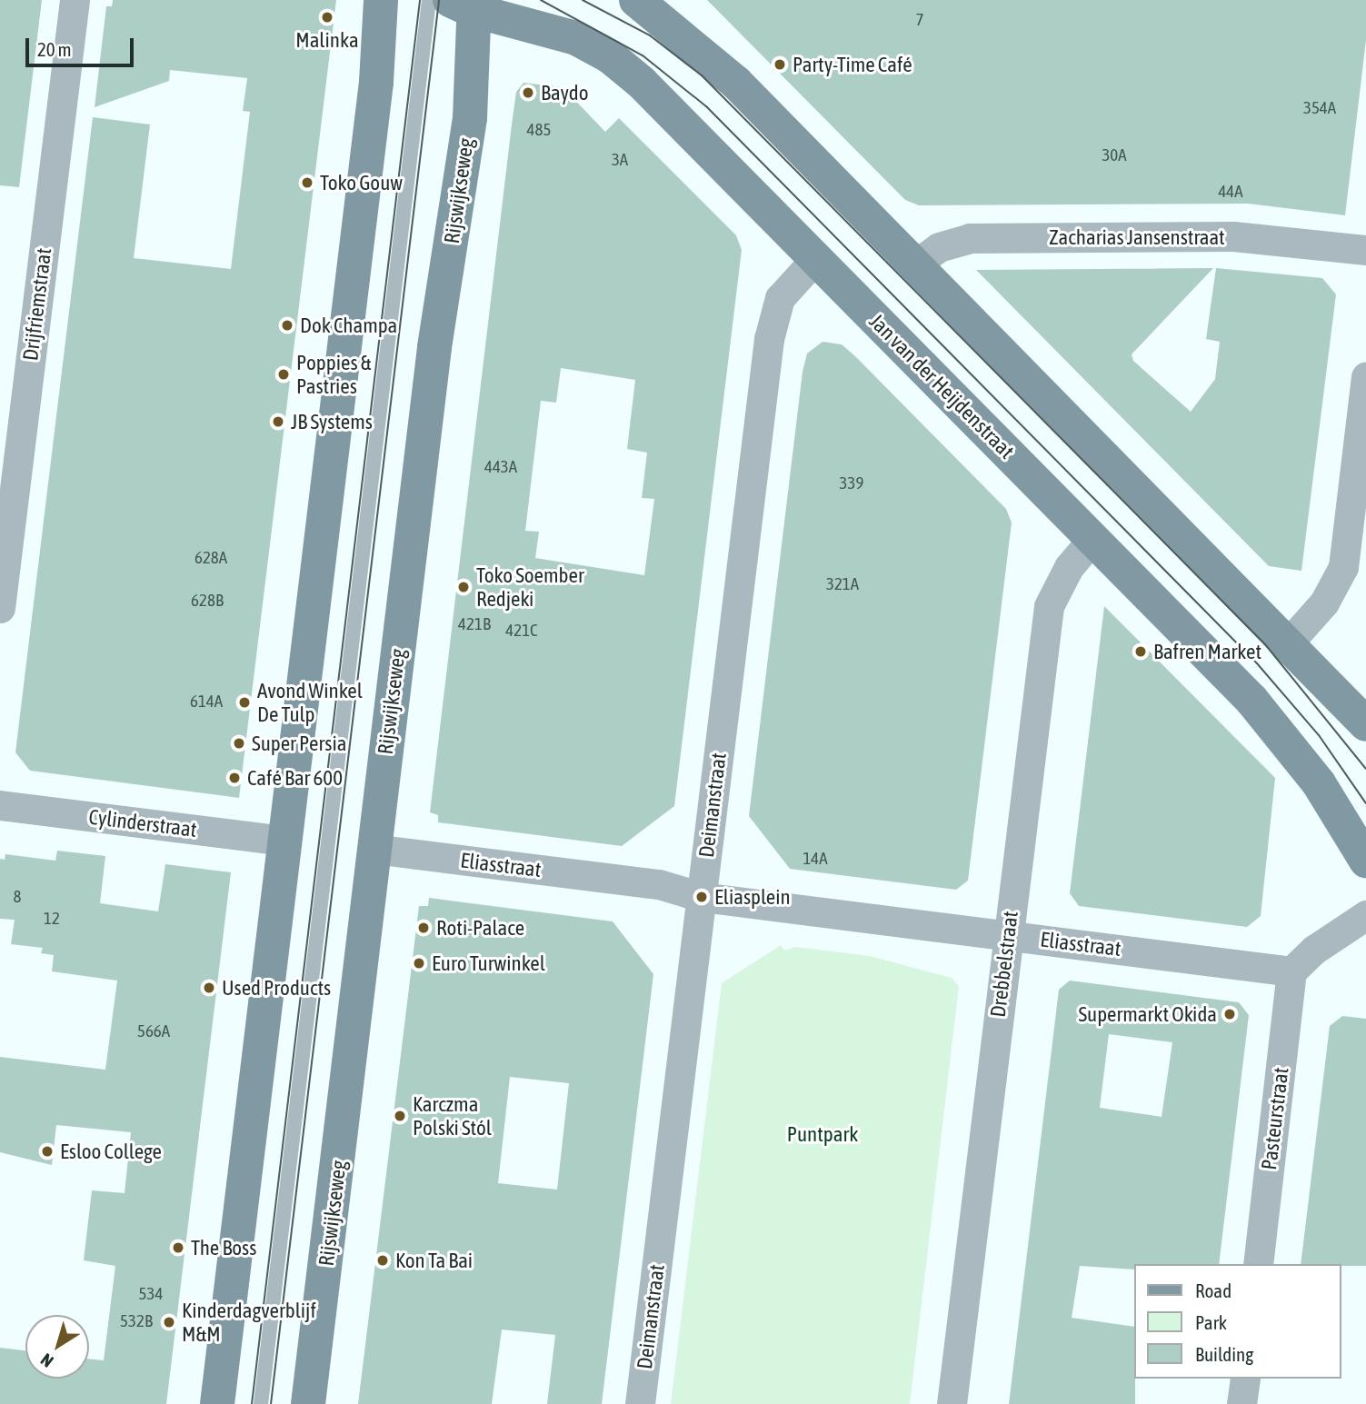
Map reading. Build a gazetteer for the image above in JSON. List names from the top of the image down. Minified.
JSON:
{"streets":{"main road":["Rijswijkseweg","Jan van der Heijdenstraat"],"street":["Zacharias Jansenstraat","Drijfriemstraat","Deimanstraat","Cylinderstraat","Eliasstraat","Drebbelstraat","Pasteurstraat"]},"crossings":[["Rijswijkseweg","Jan van der Heijdenstraat"],["Rijswijkseweg","Eliasstraat"],["Jan van der Heijdenstraat","Deimanstraat"],["Jan van der Heijdenstraat","Drebbelstraat"],["Deimanstraat","Eliasstraat"],["Eliasstraat","Drebbelstraat"],["Eliasstraat","Pasteurstraat"]],"parks":["Puntpark"],"places":["Malinka","Party-Time Café","Baydo","Toko Gouw","Dok Champa","Poppies & Pastries","JB Systems","Toko Soember Redjeki","Bafren Market","Avond Winkel De Tulp","Super Persia","Café Bar 600","Eliasplein","Roti-Palace","Euro Turwinkel","Used Products","Supermarkt Okida","Karczma Polski Stól","Esloo College","The Boss","Kon Ta Bai","Kinderdagverblijf M&M"],"house_numbers":["7","354A","485","30A","3A","44A","443A","339","628A","321A","628B","421B","421C","614A","14A","8","12","566A","534","532B"],"legend":["Road","Park","Building"],"scale_bar":"20 m","north":"bottom left"}
